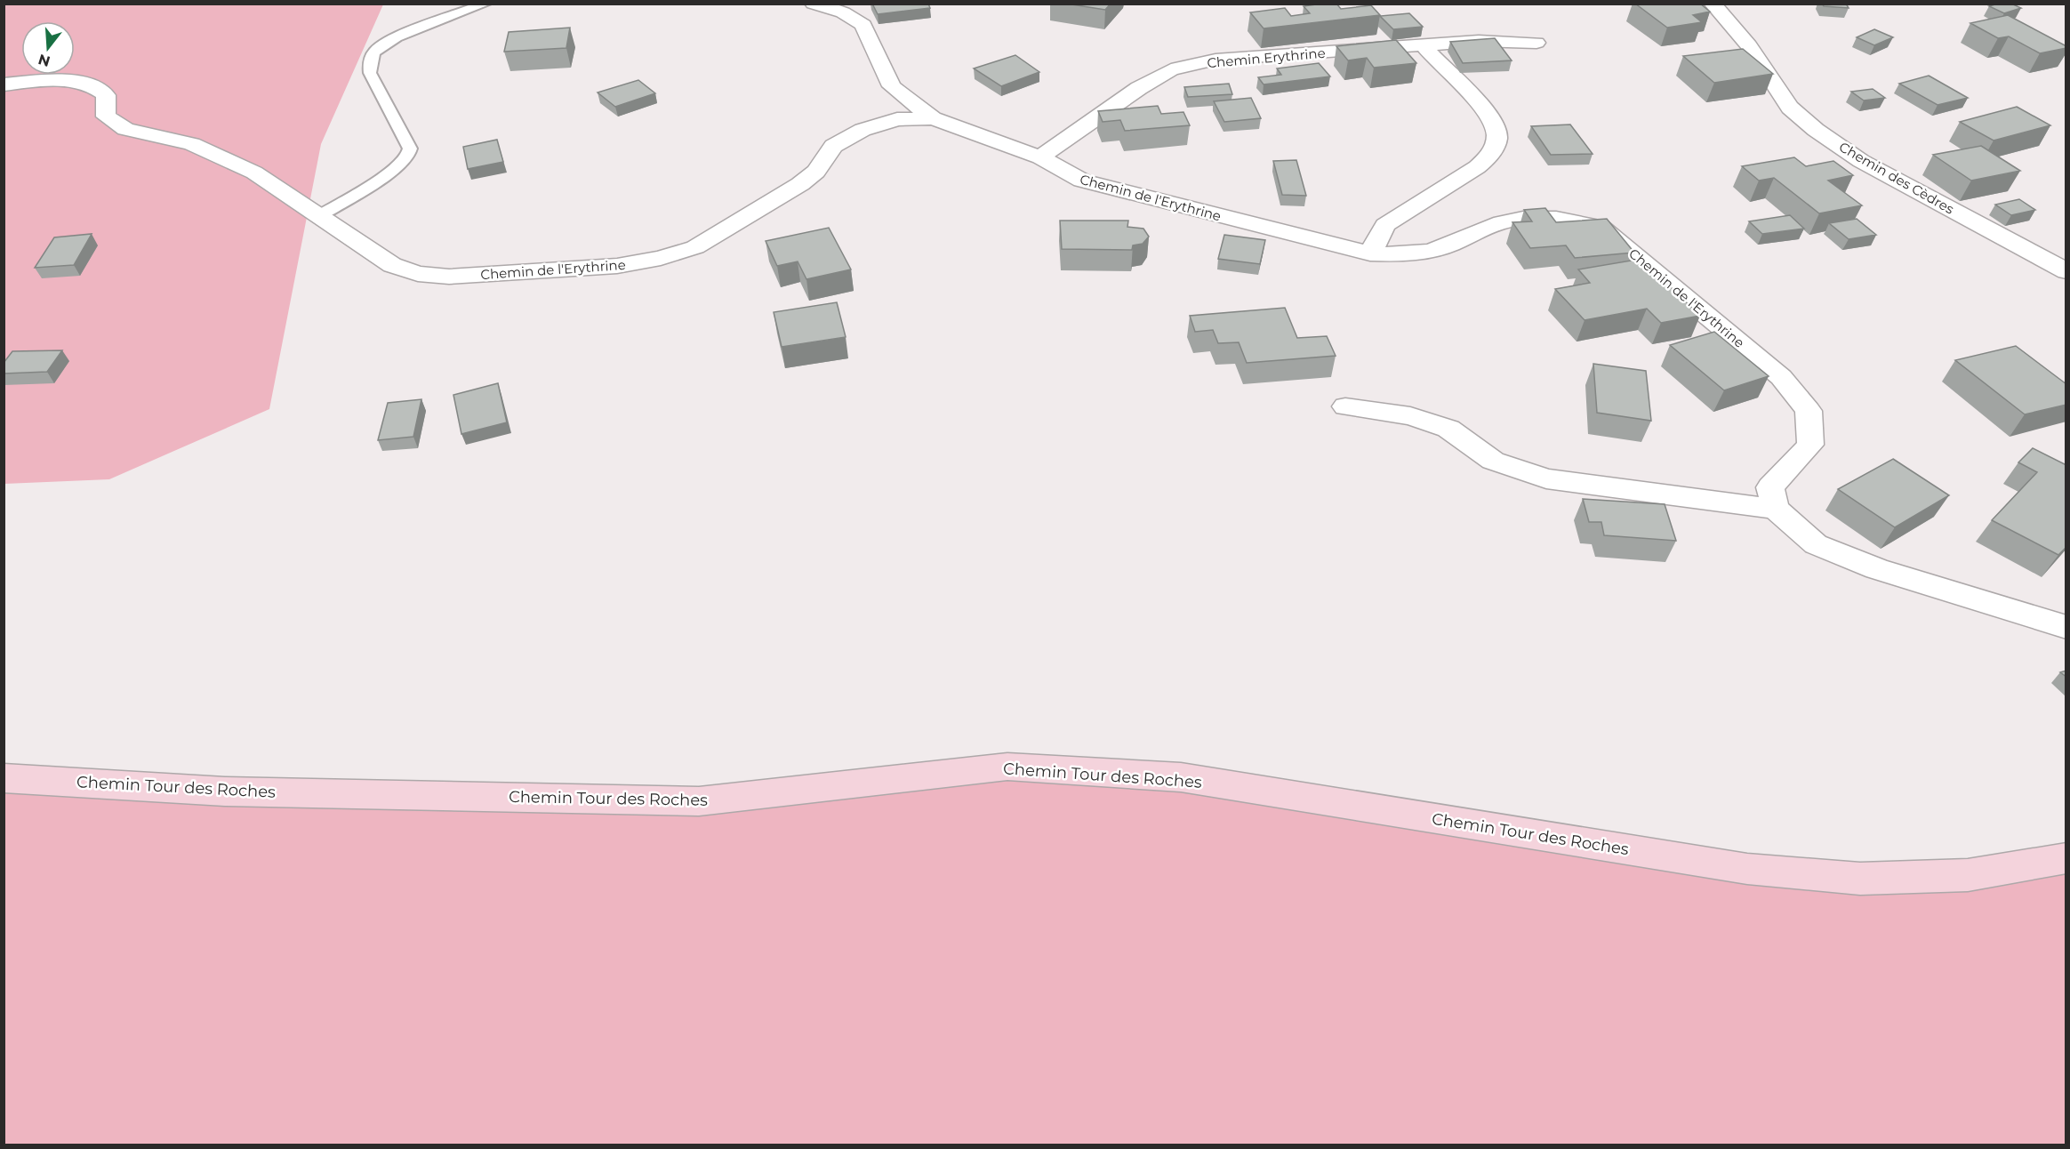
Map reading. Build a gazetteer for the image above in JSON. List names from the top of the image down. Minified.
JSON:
{"streets":{"street":["Chemin Erythrine","Chemin des Cèdres","Chemin de l'Erythrine","Chemin Tour des Roches"]},"crossings":[["Chemin Erythrine","Chemin de l'Erythrine"]],"north":"bottom"}
